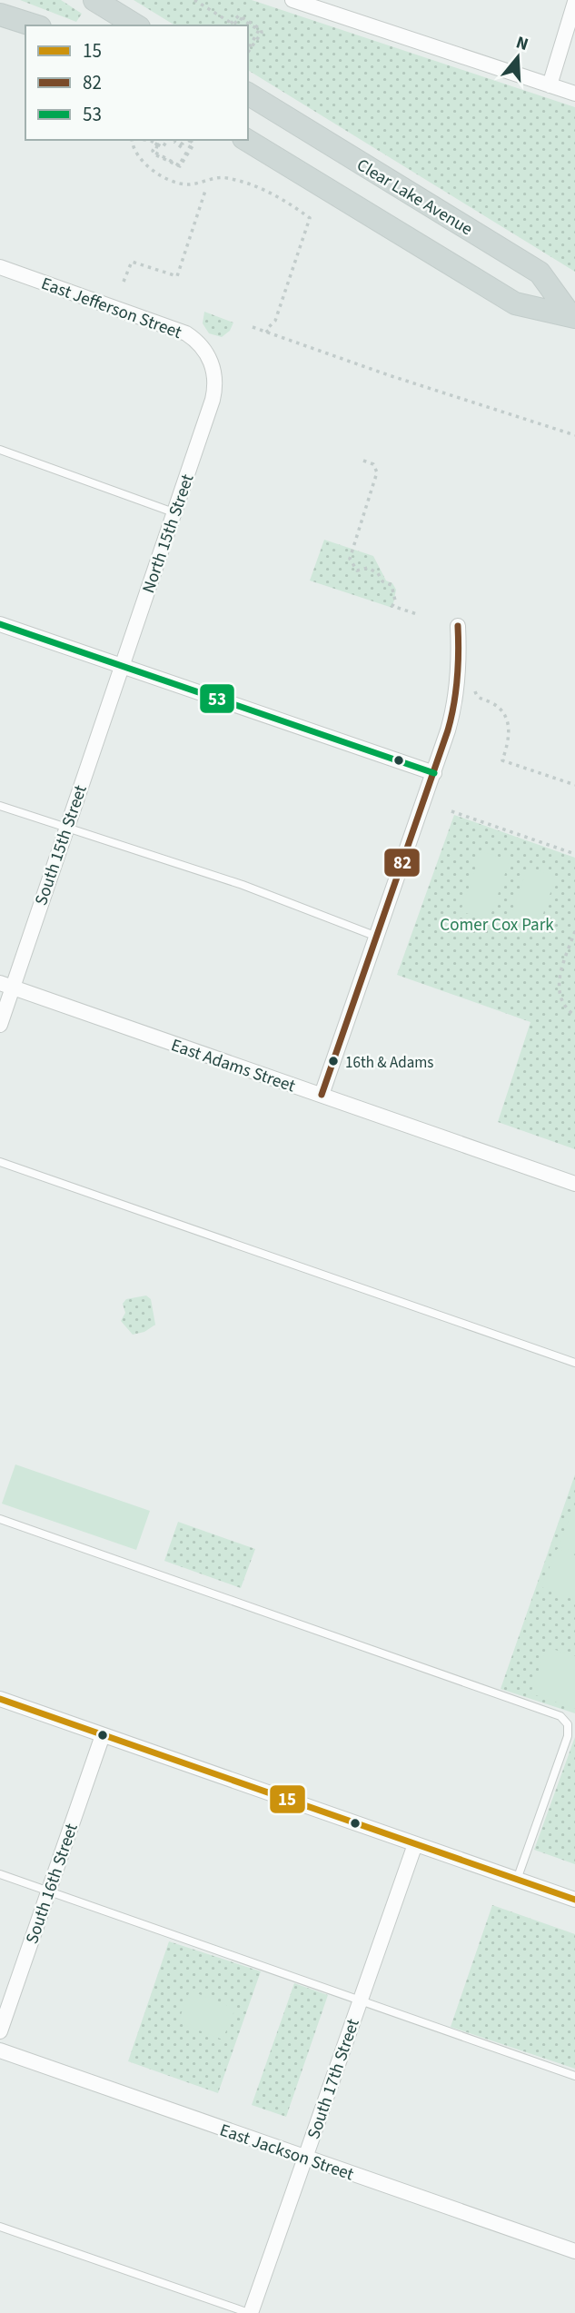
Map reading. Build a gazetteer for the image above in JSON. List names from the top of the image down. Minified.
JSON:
{"streets":{"main road":["Clear Lake Avenue"],"street":["East Jefferson Street","North 15th Street","South 15th Street","East Adams Street","South 16th Street","South 17th Street","East Jackson Street"]},"crossings":[["East Jefferson Street","North 15th Street"],["North 15th Street","South 15th Street"],["South 15th Street","East Adams Street"],["South 17th Street","East Jackson Street"]],"parks":["Comer Cox Park"],"places":["16th & Adams"],"lines":["transit line 53","transit line 82","transit line 15"],"legend":["15","82","53"],"north":"top"}
